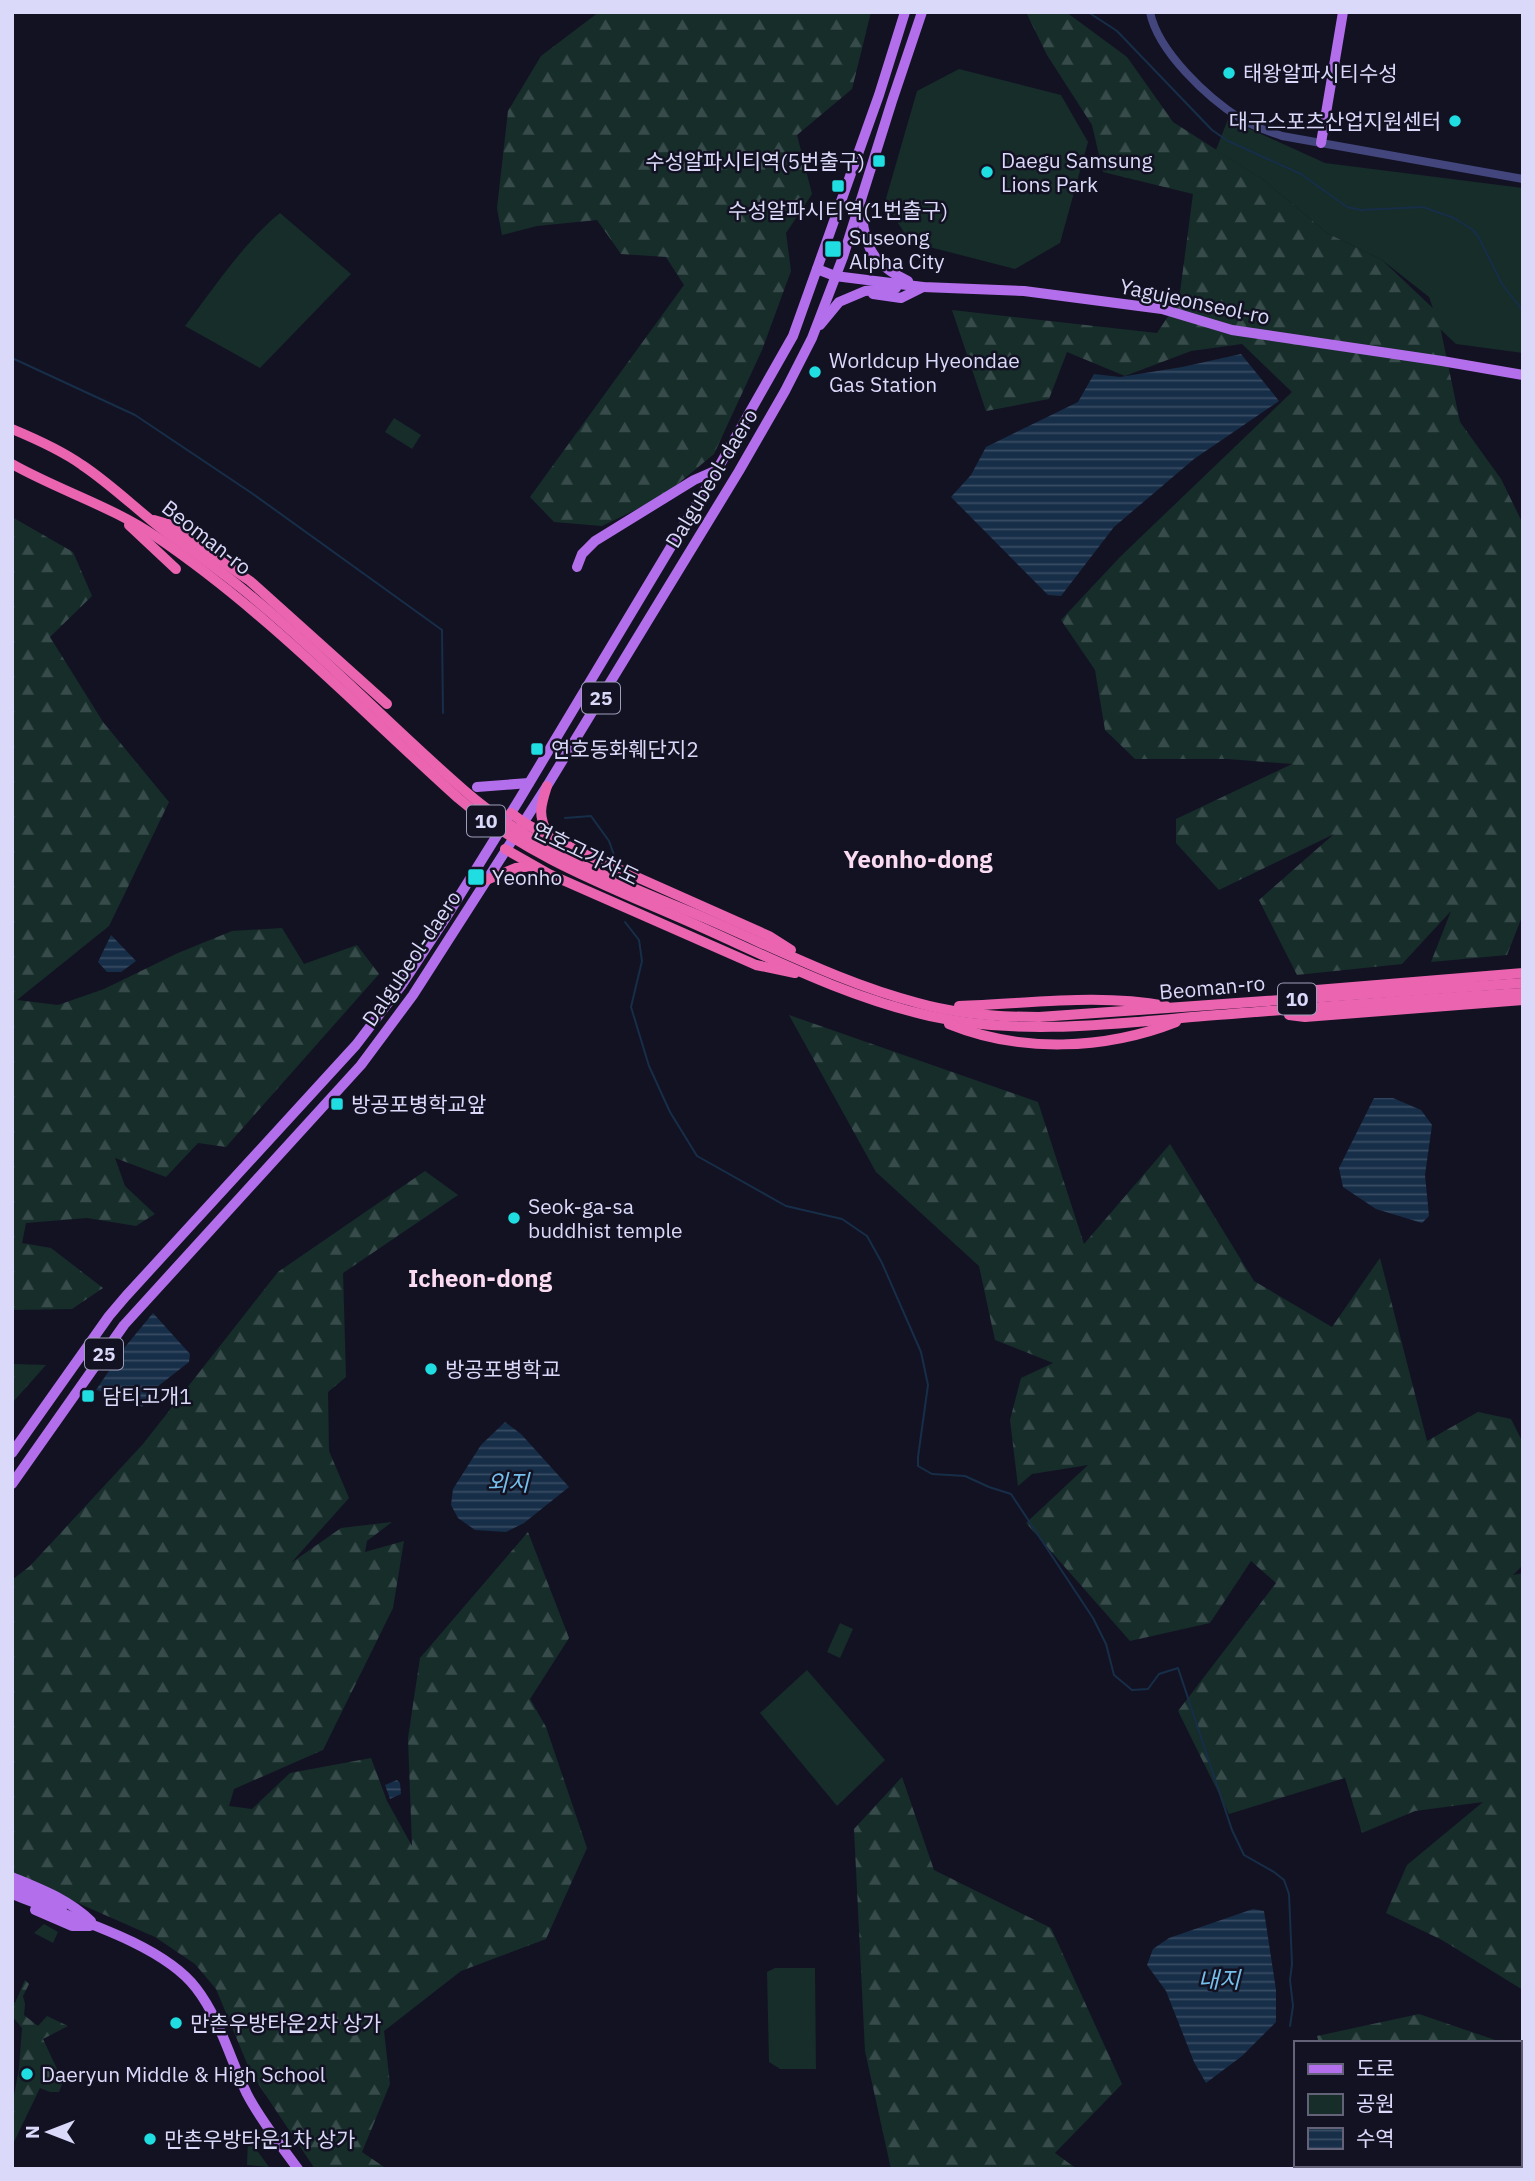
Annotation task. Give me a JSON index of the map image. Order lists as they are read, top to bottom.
{
  "streets": {
    "highway": ["Beoman-ro", "10", "연호고가차도"],
    "main road": ["Yagujeonseol-ro", "Dalgubeol-daero", "25"]
  },
  "crossings": [
    ["Yagujeonseol-ro", "Dalgubeol-daero"],
    ["Beoman-ro", "10"],
    ["Beoman-ro", "연호고가차도"],
    ["10", "연호고가차도"]
  ],
  "districts": ["Yeonho-dong", "Icheon-dong"],
  "water": ["외지", "내지"],
  "places": {
    "other": [
      "태왕알파시티수성",
      "대구스포츠산업지원센터",
      "Daegu Samsung Lions Park",
      "Worldcup Hyeondae Gas Station",
      "Seok-ga-sa buddhist temple",
      "방공포병학교",
      "만촌우방타운2차 상가",
      "Daeryun Middle & High School",
      "만촌우방타운1차 상가"
    ],
    "transit": [
      "수성알파시티역(5번출구)",
      "수성알파시티역(1번출구)",
      "Suseong Alpha City",
      "연호동화훼단지2",
      "Yeonho",
      "방공포병학교앞",
      "담티고개1"
    ]
  },
  "legend": ["도로", "공원", "수역"],
  "north": "left"
}
